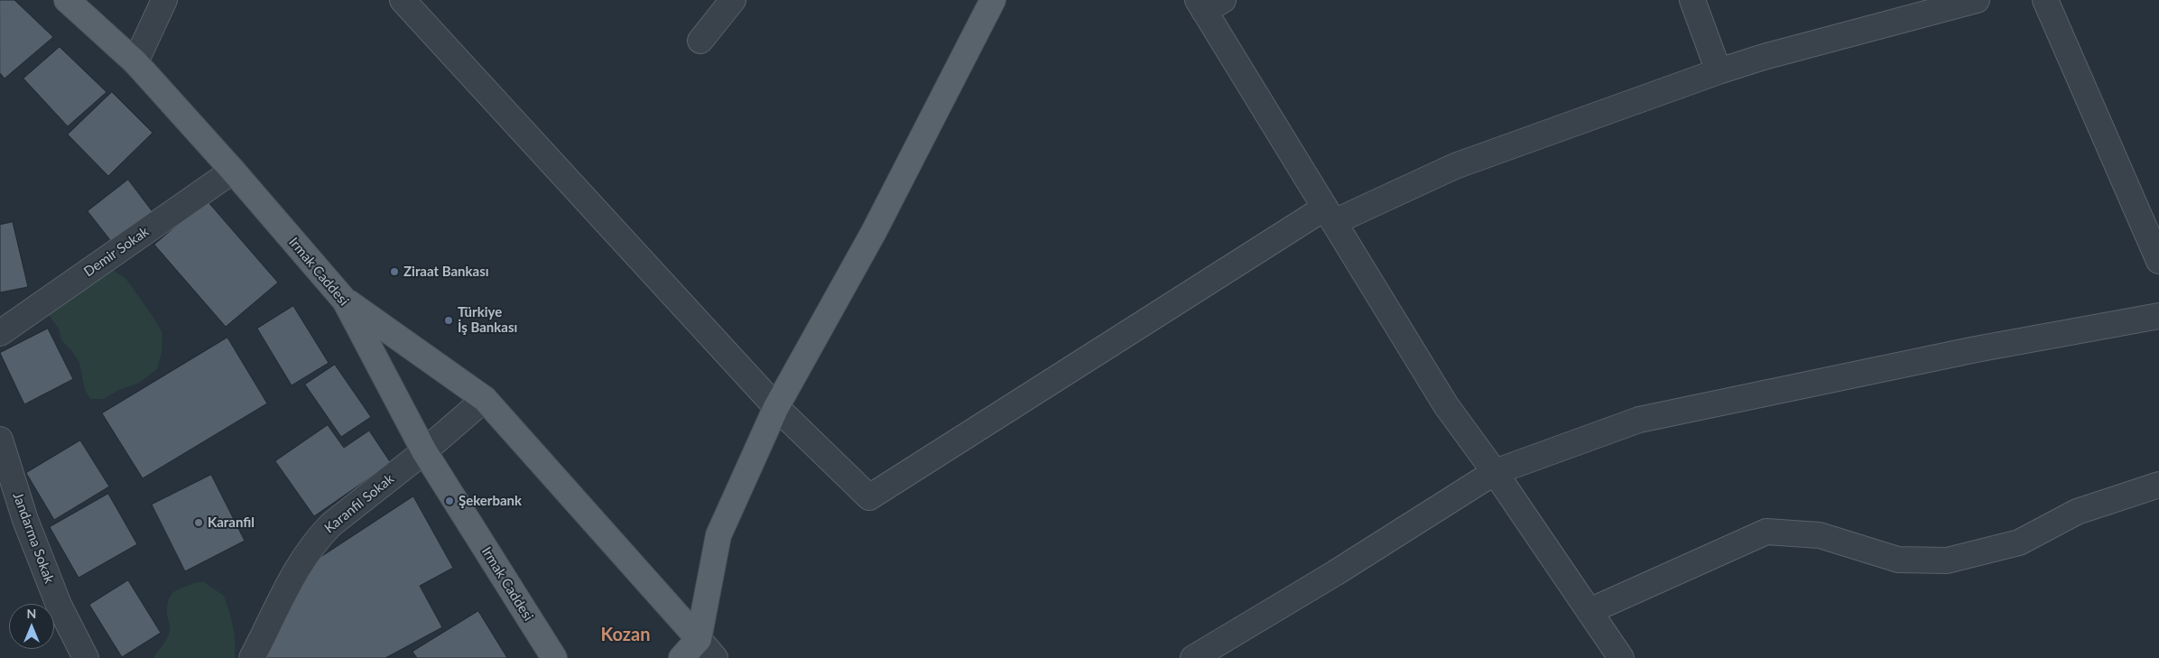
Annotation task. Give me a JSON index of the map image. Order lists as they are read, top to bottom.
{
  "streets": {
    "main road": ["Irmak Caddesi"],
    "street": ["Demir Sokak", "Karanfil Sokak", "Jandarma Sokak"]
  },
  "crossings": [
    ["Demir Sokak", "Irmak Caddesi"],
    ["Irmak Caddesi", "Karanfil Sokak"]
  ],
  "districts": ["Kozan"],
  "places": [
    "Ziraat Bankası",
    "Türkiye İş Bankası",
    "Şekerbank",
    "Karanfil"
  ],
  "north": "top"
}
